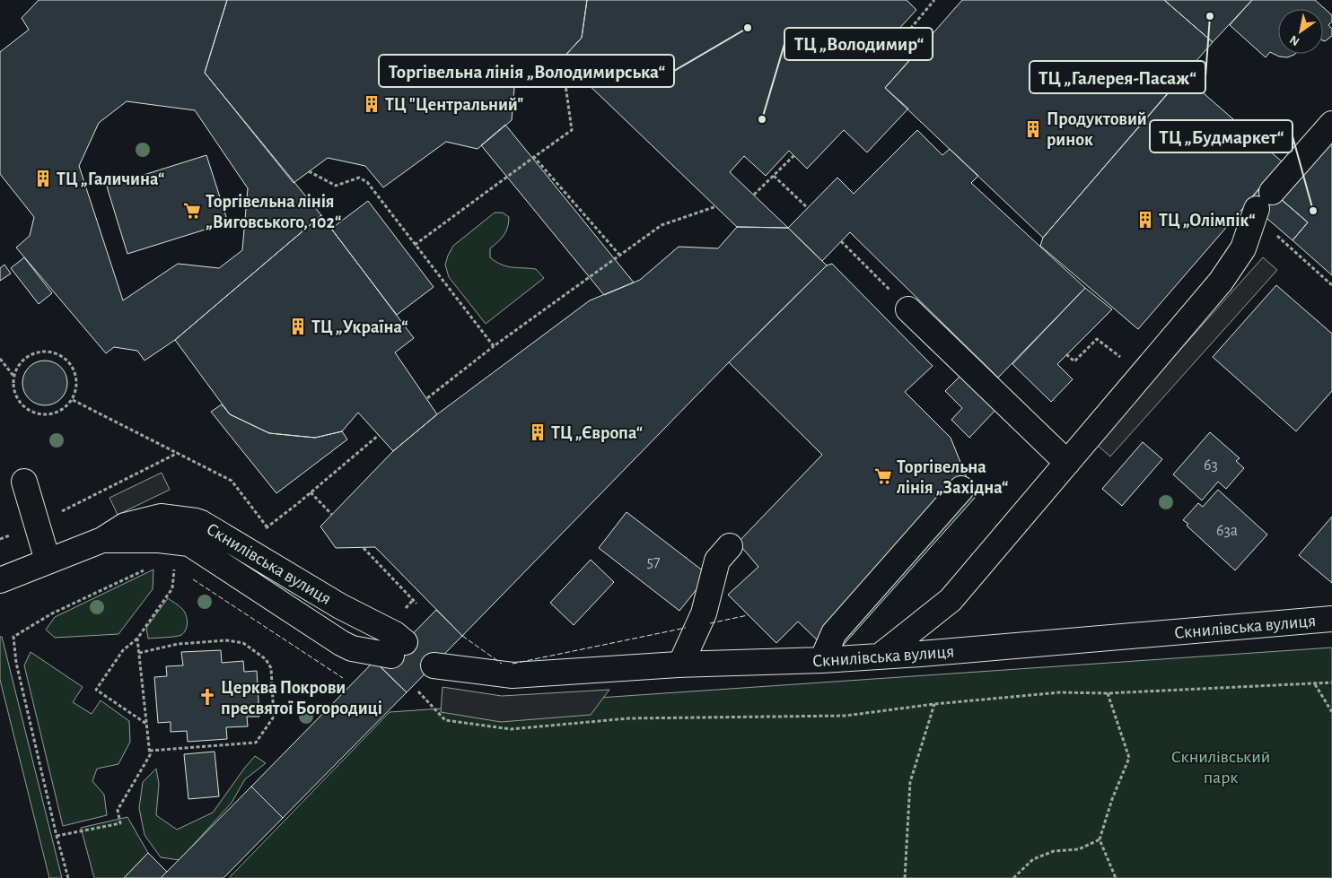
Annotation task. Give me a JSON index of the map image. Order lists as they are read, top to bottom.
{
  "streets": {
    "street": ["Скнилівська вулиця"]
  },
  "parks": ["Скнилівський парк"],
  "places": {
    "other": [
      "ТЦ „Галерея-Пасаж“",
      "Торгівельна лінія „Володимирська“",
      "ТЦ „Володимир“",
      "ТЦ „Будмаркет“"
    ],
    "building": [
      "ТЦ \"Центральний\"",
      "Продуктовий ринок",
      "ТЦ „Галичина“",
      "ТЦ „Олімпік“",
      "ТЦ „Україна“",
      "ТЦ „Європа“"
    ],
    "supermarket": ["Торгівельна лінія „Виговського, 102“", "Торгівельна лінія „Західна“"],
    "church": ["Церква Покрови пресвятої Богородиці"]
  },
  "house_numbers": ["63", "63а", "57"],
  "north": "bottom left"
}
